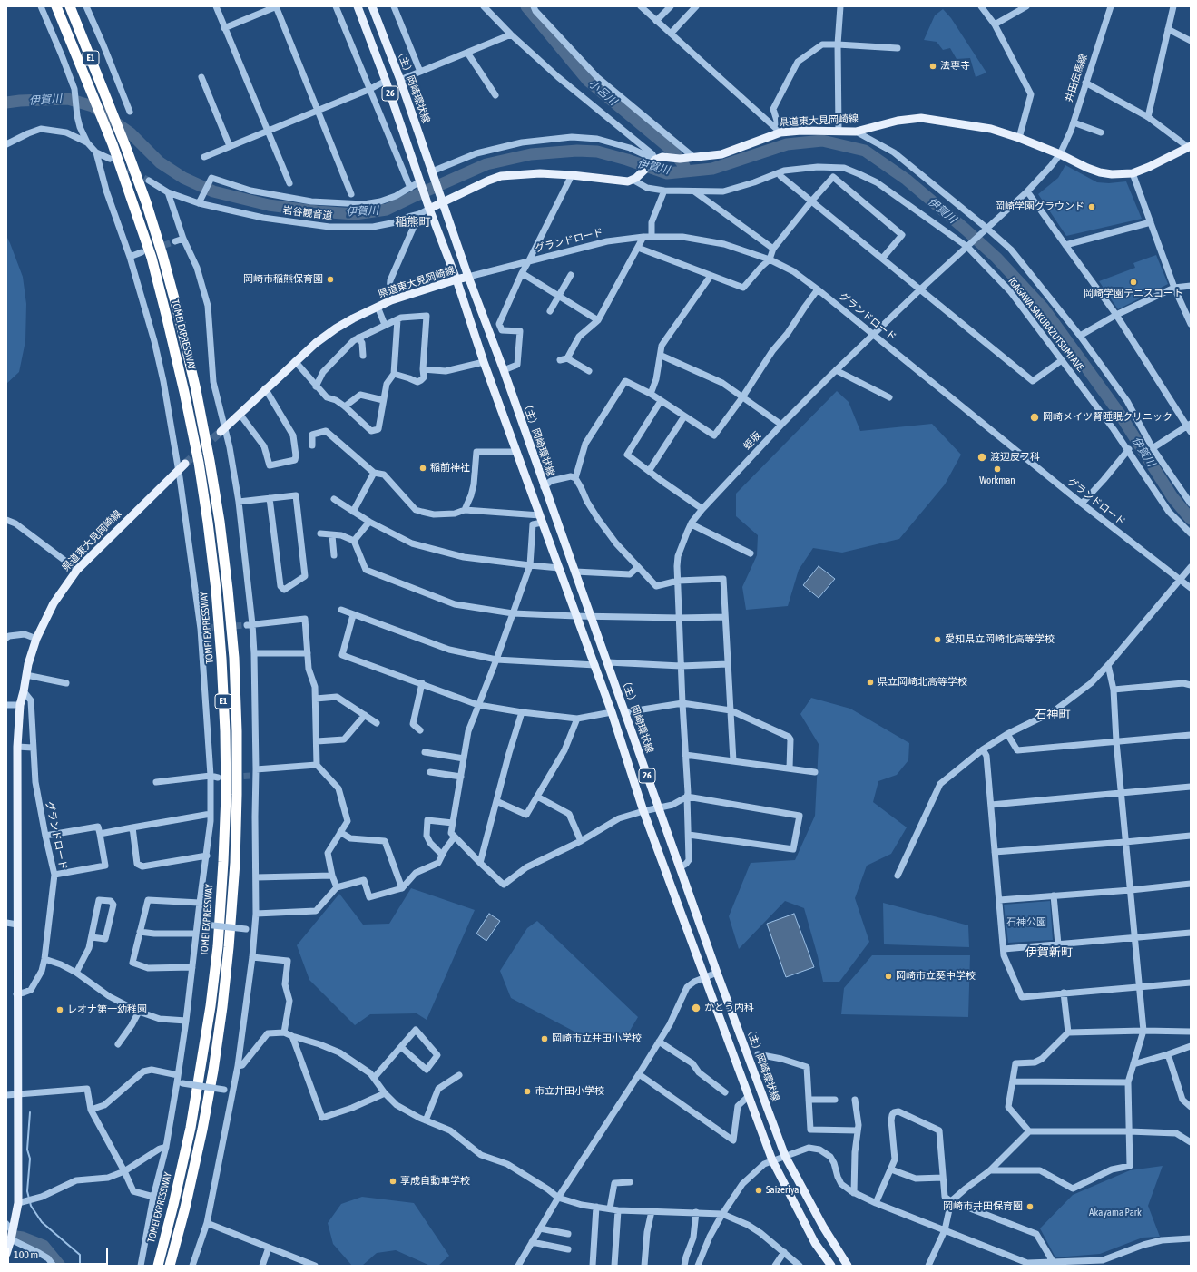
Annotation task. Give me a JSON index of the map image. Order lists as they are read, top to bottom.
{
  "streets": {
    "highway": ["E1", "TOMEI EXPRESSWAY"],
    "main road": ["（主）岡崎環状線", "26", "県道東大見岡崎線"],
    "street": [
      "井田伝馬線",
      "岩谷観音道",
      "グランドロード",
      "IGAGAWA SAKURAZUTSUMI AVE.",
      "蛭坂"
    ]
  },
  "crossings": [
    ["井田伝馬線", "県道東大見岡崎線"],
    ["井田伝馬線", "IGAGAWA SAKURAZUTSUMI AVE."],
    ["井田伝馬線", "蛭坂"],
    ["（主）岡崎環状線", "26"],
    ["（主）岡崎環状線", "県道東大見岡崎線"],
    ["（主）岡崎環状線", "グランドロード"],
    ["（主）岡崎環状線", "蛭坂"],
    ["26", "県道東大見岡崎線"],
    ["26", "岩谷観音道"],
    ["県道東大見岡崎線", "グランドロード"],
    ["県道東大見岡崎線", "IGAGAWA SAKURAZUTSUMI AVE."],
    ["グランドロード", "蛭坂"],
    ["IGAGAWA SAKURAZUTSUMI AVE.", "蛭坂"]
  ],
  "districts": ["稲熊町", "石神町", "伊賀新町"],
  "water": ["小呂川", "伊賀川"],
  "parks": ["石神公園", "Akayama Park"],
  "places": [
    "法専寺",
    "岡崎学園グラウンド",
    "岡崎市稲熊保育園",
    "岡崎学園テニスコート",
    "岡崎メイツ腎睡眠クリニック",
    "渡辺皮フ科",
    "稲前神社",
    "Workman",
    "愛知県立岡崎北高等学校",
    "県立岡崎北高等学校",
    "岡崎市立葵中学校",
    "かとう内科",
    "レオナ第一幼稚園",
    "岡崎市立井田小学校",
    "市立井田小学校",
    "享成自動車学校",
    "Saizeriya",
    "岡崎市井田保育園"
  ],
  "scale_bar": "100 m"
}
